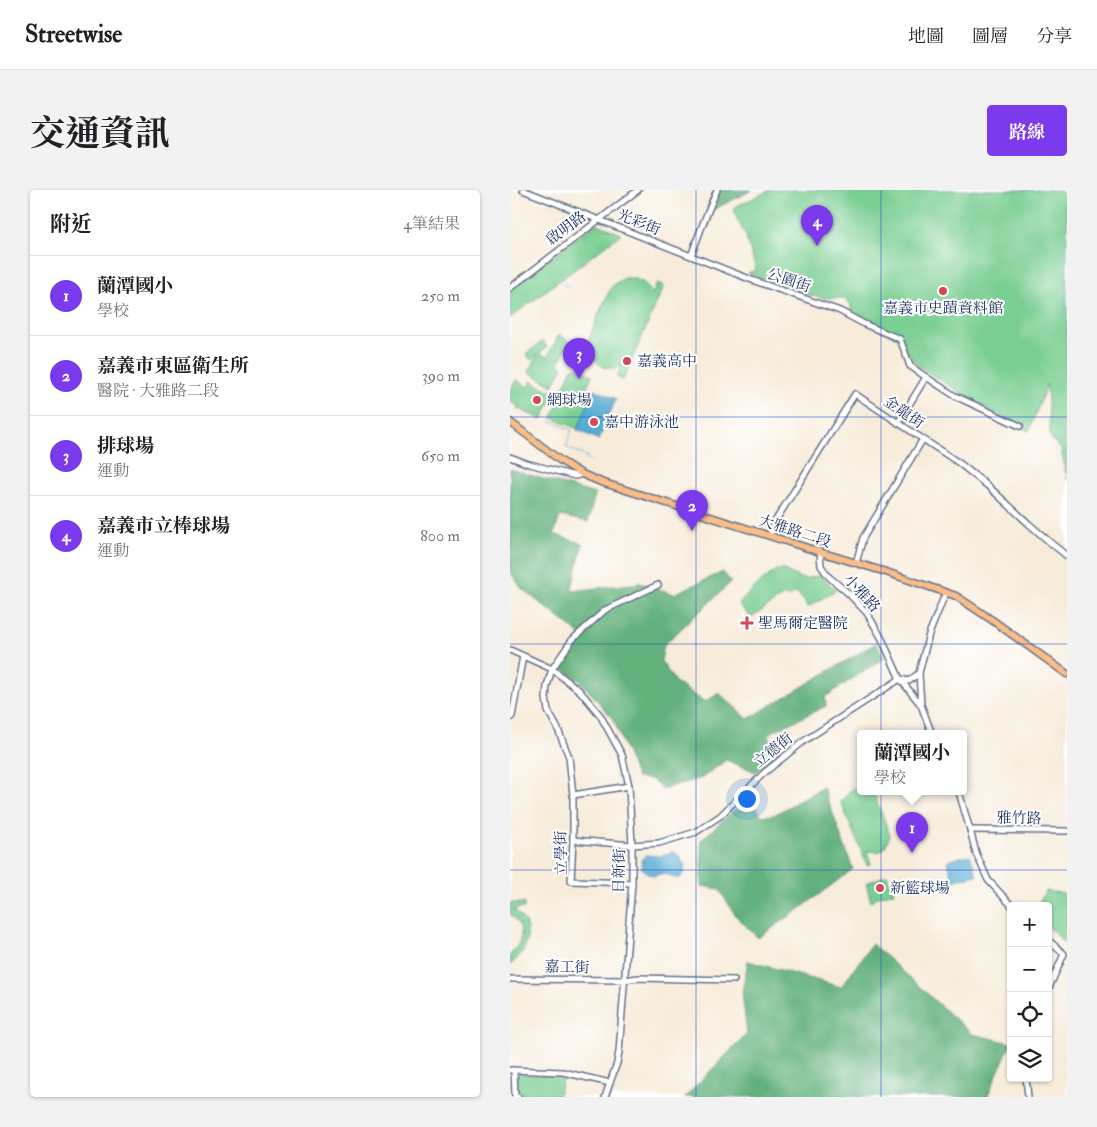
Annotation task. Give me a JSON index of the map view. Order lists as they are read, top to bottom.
{
  "streets": {
    "main road": ["大雅路二段"],
    "street": [
      "光彩街",
      "啟明路",
      "公園街",
      "金龍街",
      "小雅路",
      "立德街",
      "雅竹路",
      "立學街",
      "日新街",
      "嘉工街"
    ]
  },
  "crossings": [
    ["光彩街", "啟明路"],
    ["光彩街", "公園街"],
    ["金龍街", "大雅路二段"],
    ["大雅路二段", "小雅路"],
    ["小雅路", "立德街"],
    ["立德街", "立學街"],
    ["立德街", "日新街"],
    ["立學街", "日新街"],
    ["日新街", "嘉工街"]
  ],
  "places": {
    "other": [
      "嘉義市史蹟資料館",
      "嘉義高中",
      "網球場",
      "嘉中游泳池",
      "新籃球場"
    ],
    "health": ["聖馬爾定醫院"]
  },
  "page": {
    "header": "Streetwise",
    "nav": ["地圖", "圖層", "分享"],
    "title": "交通資訊",
    "buttons": "路線",
    "heading": ["附近", "4筆結果"],
    "pins": [
      "4",
      "3",
      "2",
      "1"
    ],
    "list": [
      {
        "mark": "1",
        "name": "蘭潭國小",
        "note": "學校",
        "value": "250 m"
      },
      {
        "mark": "2",
        "name": "嘉義市東區衛生所",
        "note": "醫院 · 大雅路二段",
        "value": "390 m"
      },
      {
        "mark": "3",
        "name": "排球場",
        "note": "運動",
        "value": "650 m"
      },
      {
        "mark": "4",
        "name": "嘉義市立棒球場",
        "note": "運動",
        "value": "800 m"
      }
    ],
    "popup": ["蘭潭國小", "學校"],
    "map_buttons": ["+", "−"]
  }
}
